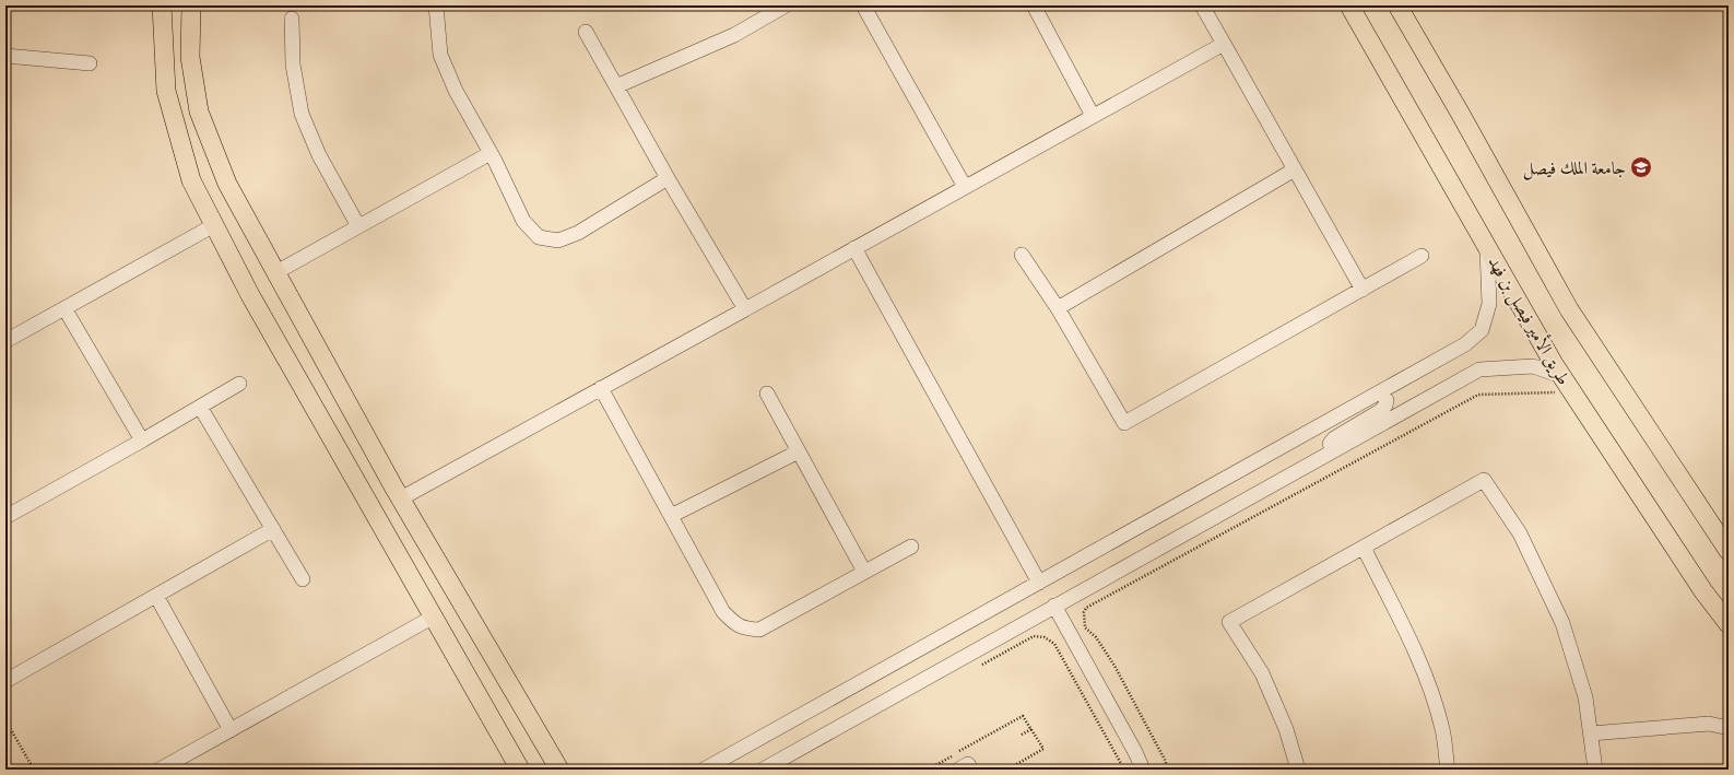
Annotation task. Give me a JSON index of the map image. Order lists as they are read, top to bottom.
{
  "streets": {
    "main road": ["طريق الأمير فيصل بن فهد"]
  },
  "places": {
    "school or university": ["جامعة الملك فيصل"]
  }
}
